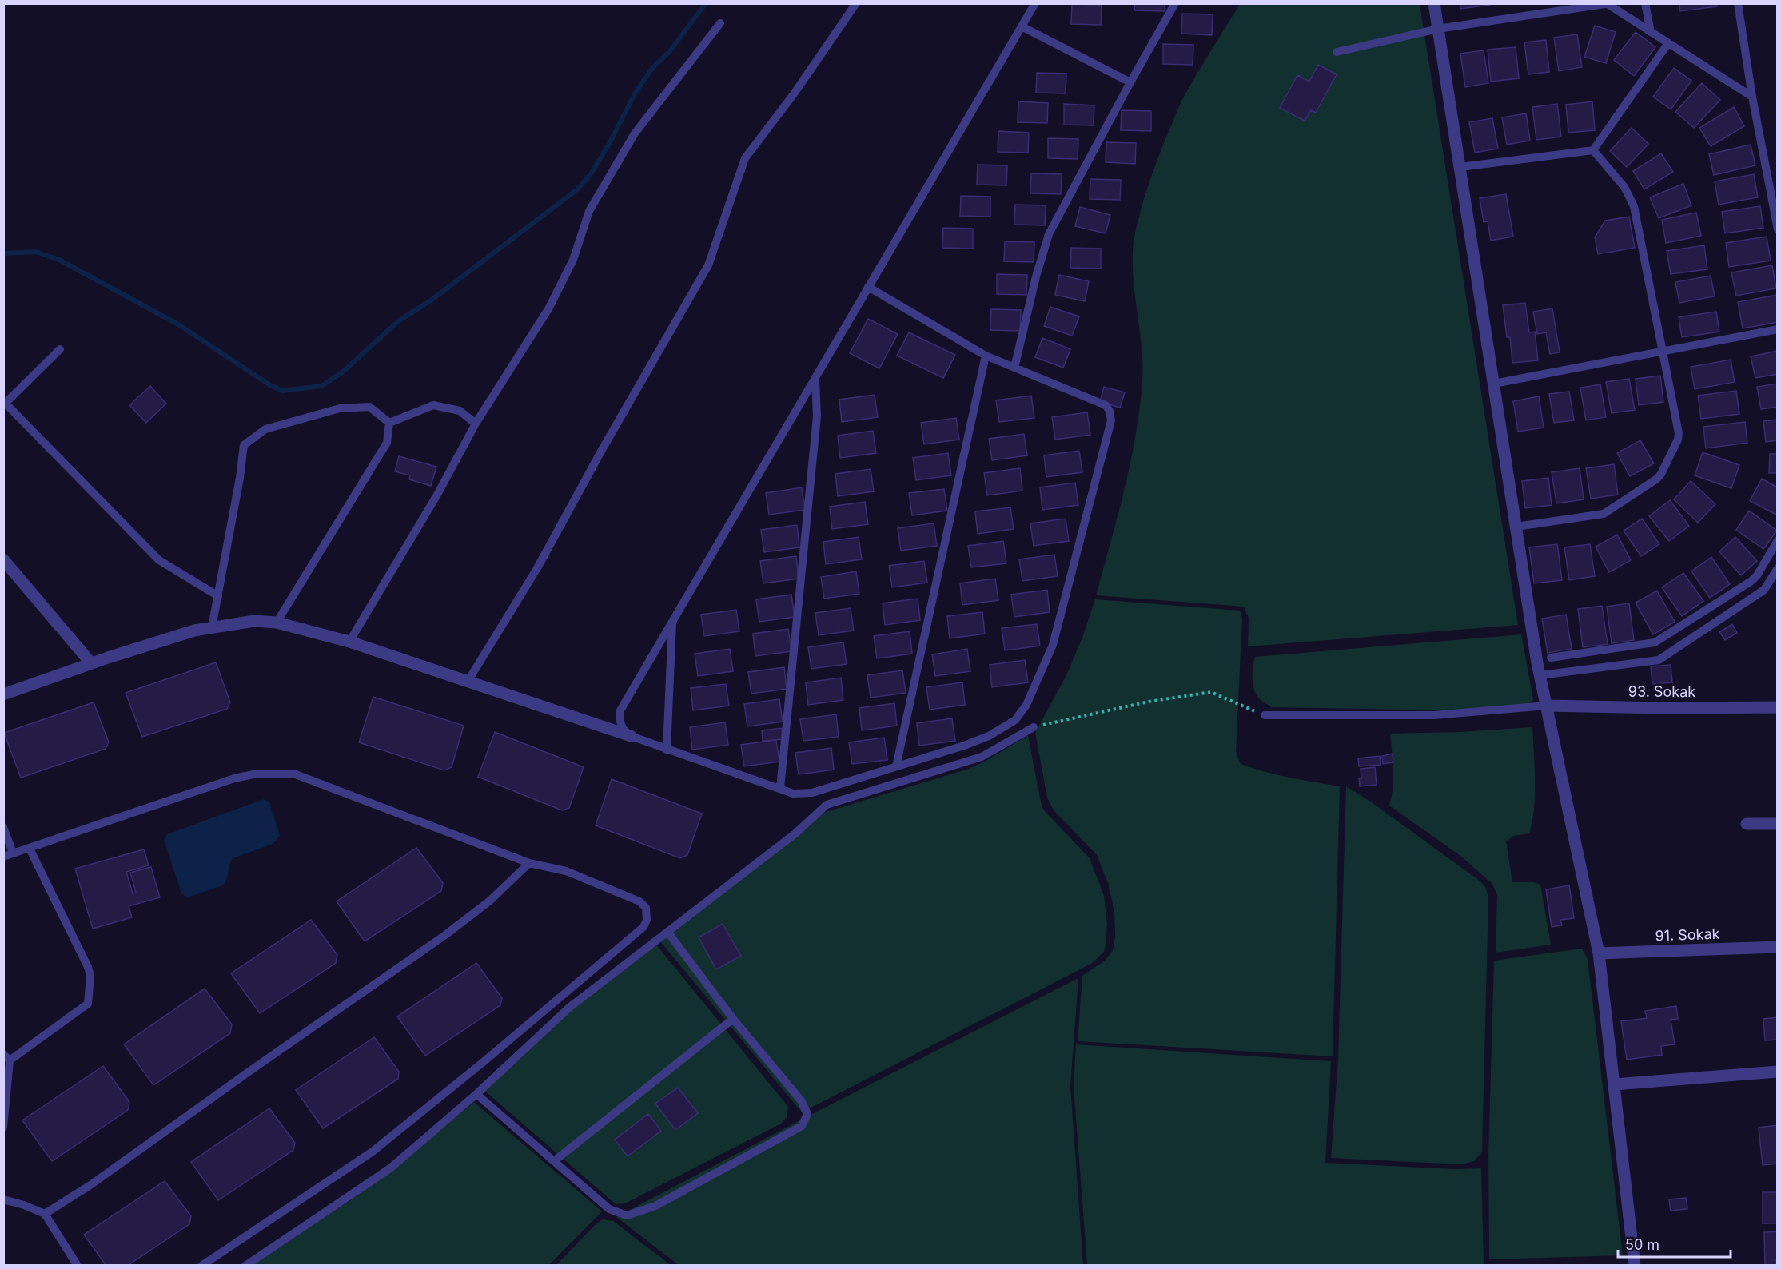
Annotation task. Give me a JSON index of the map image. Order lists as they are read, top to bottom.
{
  "streets": {
    "street": ["93. Sokak", "91. Sokak"]
  },
  "scale_bar": "50 m"
}
